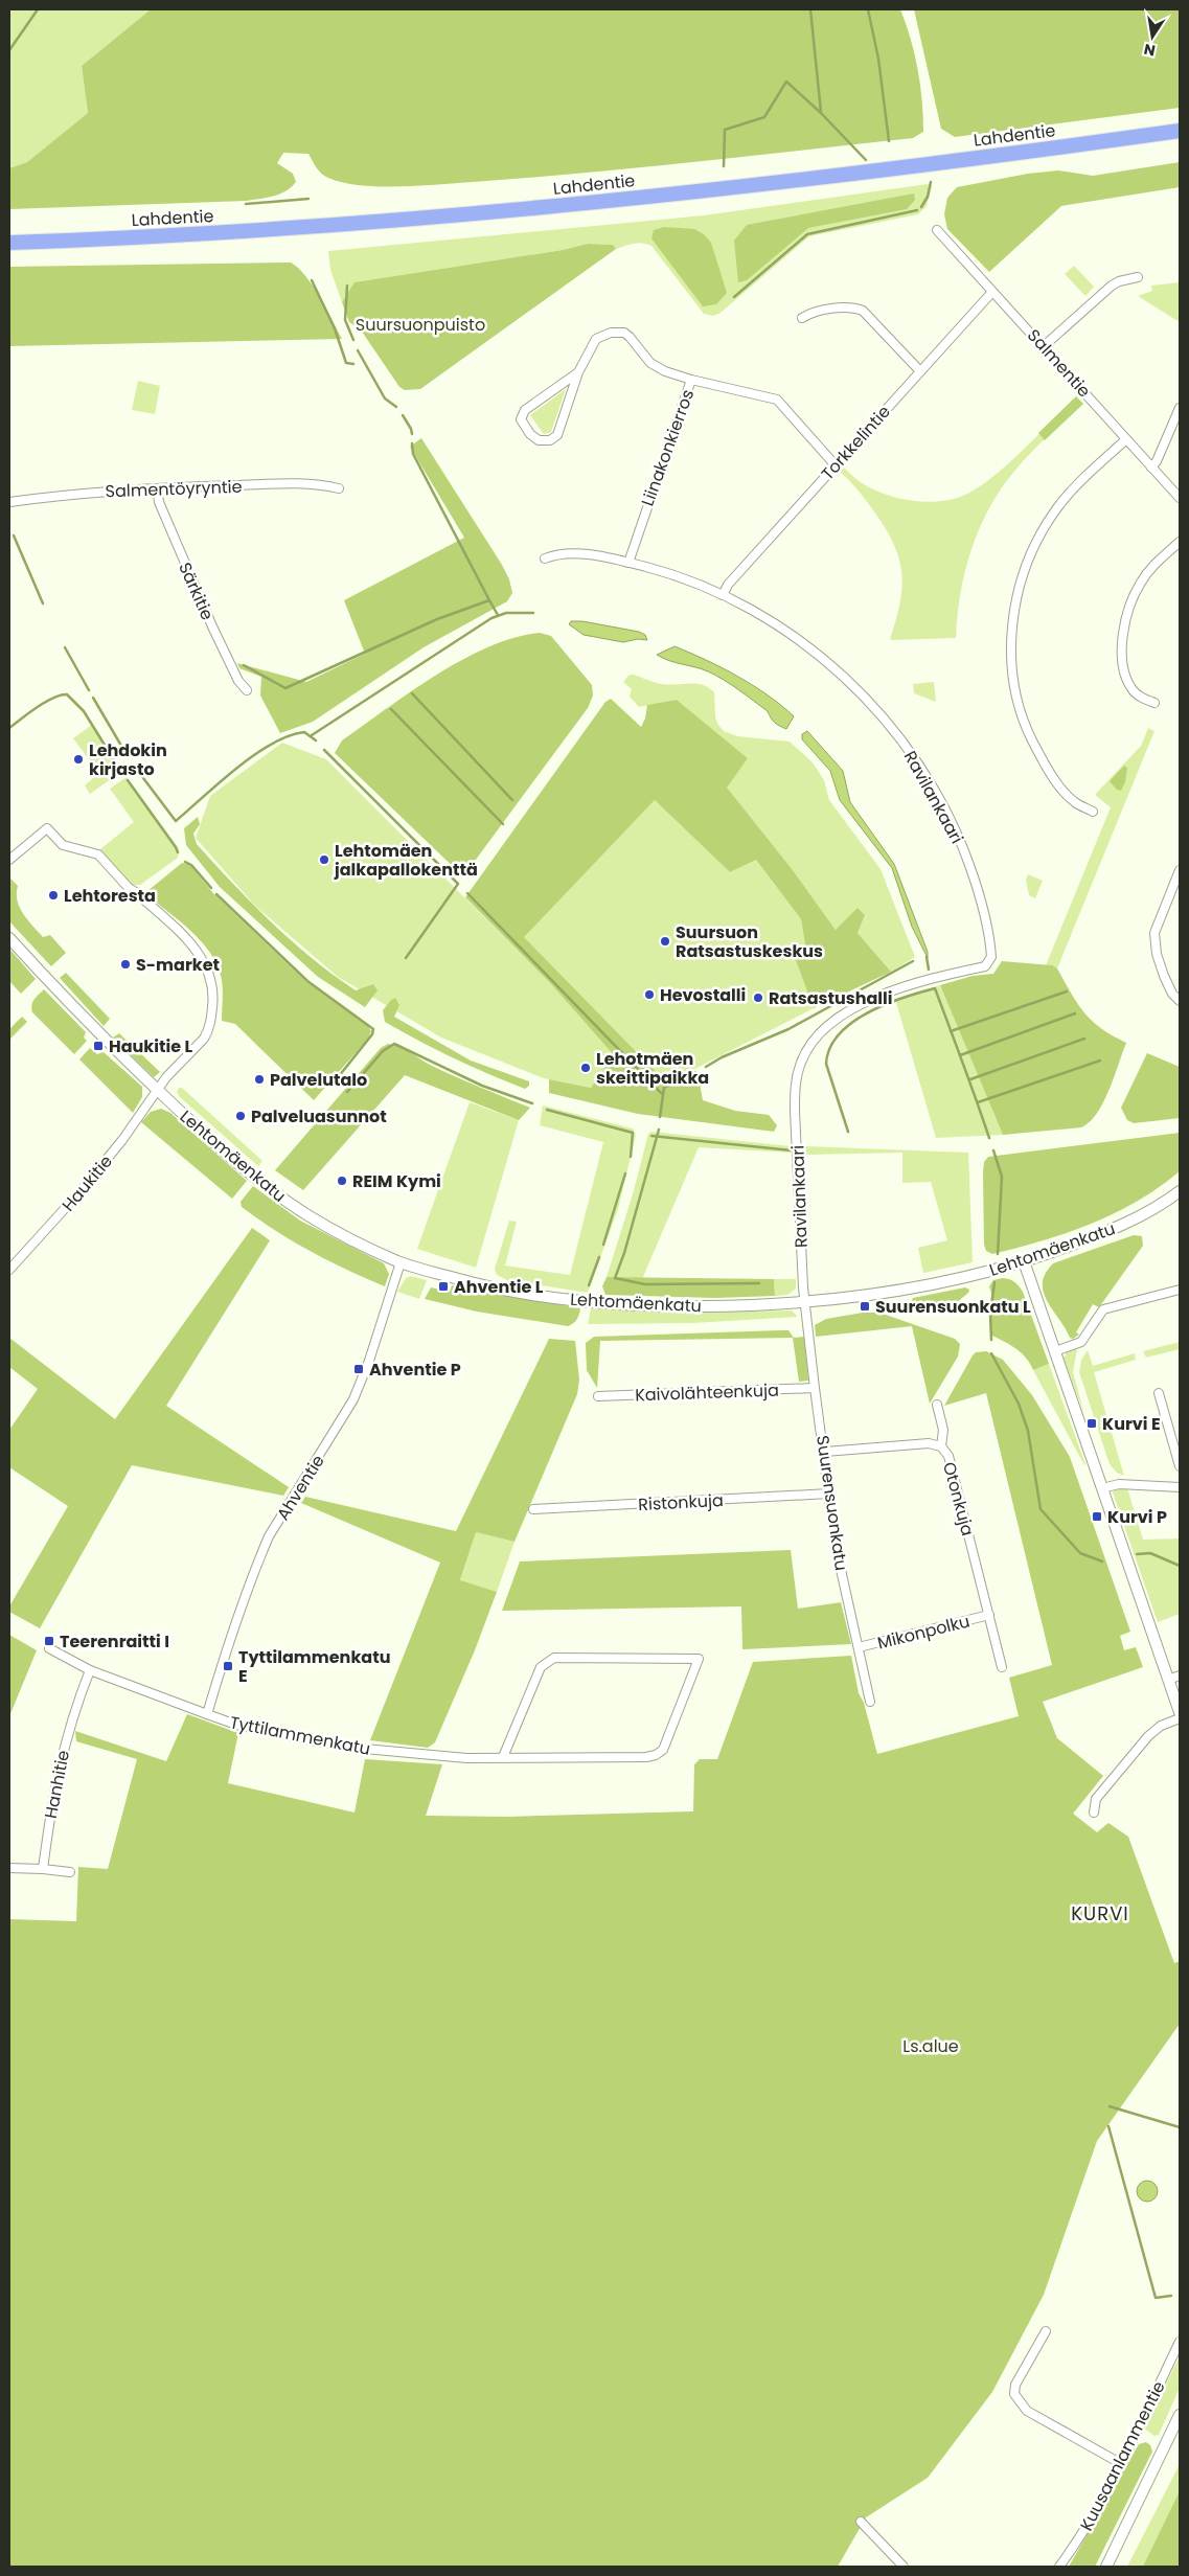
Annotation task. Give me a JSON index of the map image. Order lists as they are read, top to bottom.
{
  "streets": {
    "highway": ["Lahdentie"],
    "street": [
      "Salmentie",
      "Torkkelintie",
      "Liinakonkierros",
      "Salmentöyryntie",
      "Särkitie",
      "Ravilankaari",
      "Lehtomäenkatu",
      "Haukitie",
      "Kaivolähteenkuja",
      "Ahventie",
      "Otonkuja",
      "Ristonkuja",
      "Suurensuonkatu",
      "Mikonpolku",
      "Tyttilammenkatu",
      "Hanhitie",
      "Kuusaanlammentie"
    ]
  },
  "crossings": [
    ["Salmentie", "Torkkelintie"],
    ["Torkkelintie", "Liinakonkierros"],
    ["Torkkelintie", "Ravilankaari"],
    ["Liinakonkierros", "Ravilankaari"],
    ["Salmentöyryntie", "Särkitie"],
    ["Ravilankaari", "Lehtomäenkatu"],
    ["Ravilankaari", "Suurensuonkatu"],
    ["Lehtomäenkatu", "Haukitie"],
    ["Lehtomäenkatu", "Ahventie"],
    ["Lehtomäenkatu", "Suurensuonkatu"],
    ["Kaivolähteenkuja", "Suurensuonkatu"],
    ["Ahventie", "Tyttilammenkatu"],
    ["Otonkuja", "Suurensuonkatu"],
    ["Otonkuja", "Mikonpolku"],
    ["Ristonkuja", "Suurensuonkatu"],
    ["Suurensuonkatu", "Mikonpolku"],
    ["Tyttilammenkatu", "Hanhitie"]
  ],
  "districts": ["KURVI"],
  "parks": ["Suursuonpuisto", "Ls.alue"],
  "places": {
    "other": [
      "Lehdokin kirjasto",
      "Lehtomäen jalkapallokenttä",
      "Lehtoresta",
      "Suursuon Ratsastuskeskus",
      "S-market",
      "Hevostalli",
      "Ratsastushalli",
      "Lehotmäen skeittipaikka",
      "Palvelutalo",
      "Palveluasunnot",
      "REIM Kymi"
    ],
    "transit": [
      "Haukitie L",
      "Ahventie L",
      "Suurensuonkatu L",
      "Ahventie P",
      "Kurvi E",
      "Kurvi P",
      "Teerenraitti I",
      "Tyttilammenkatu E"
    ]
  },
  "north": "bottom"
}
